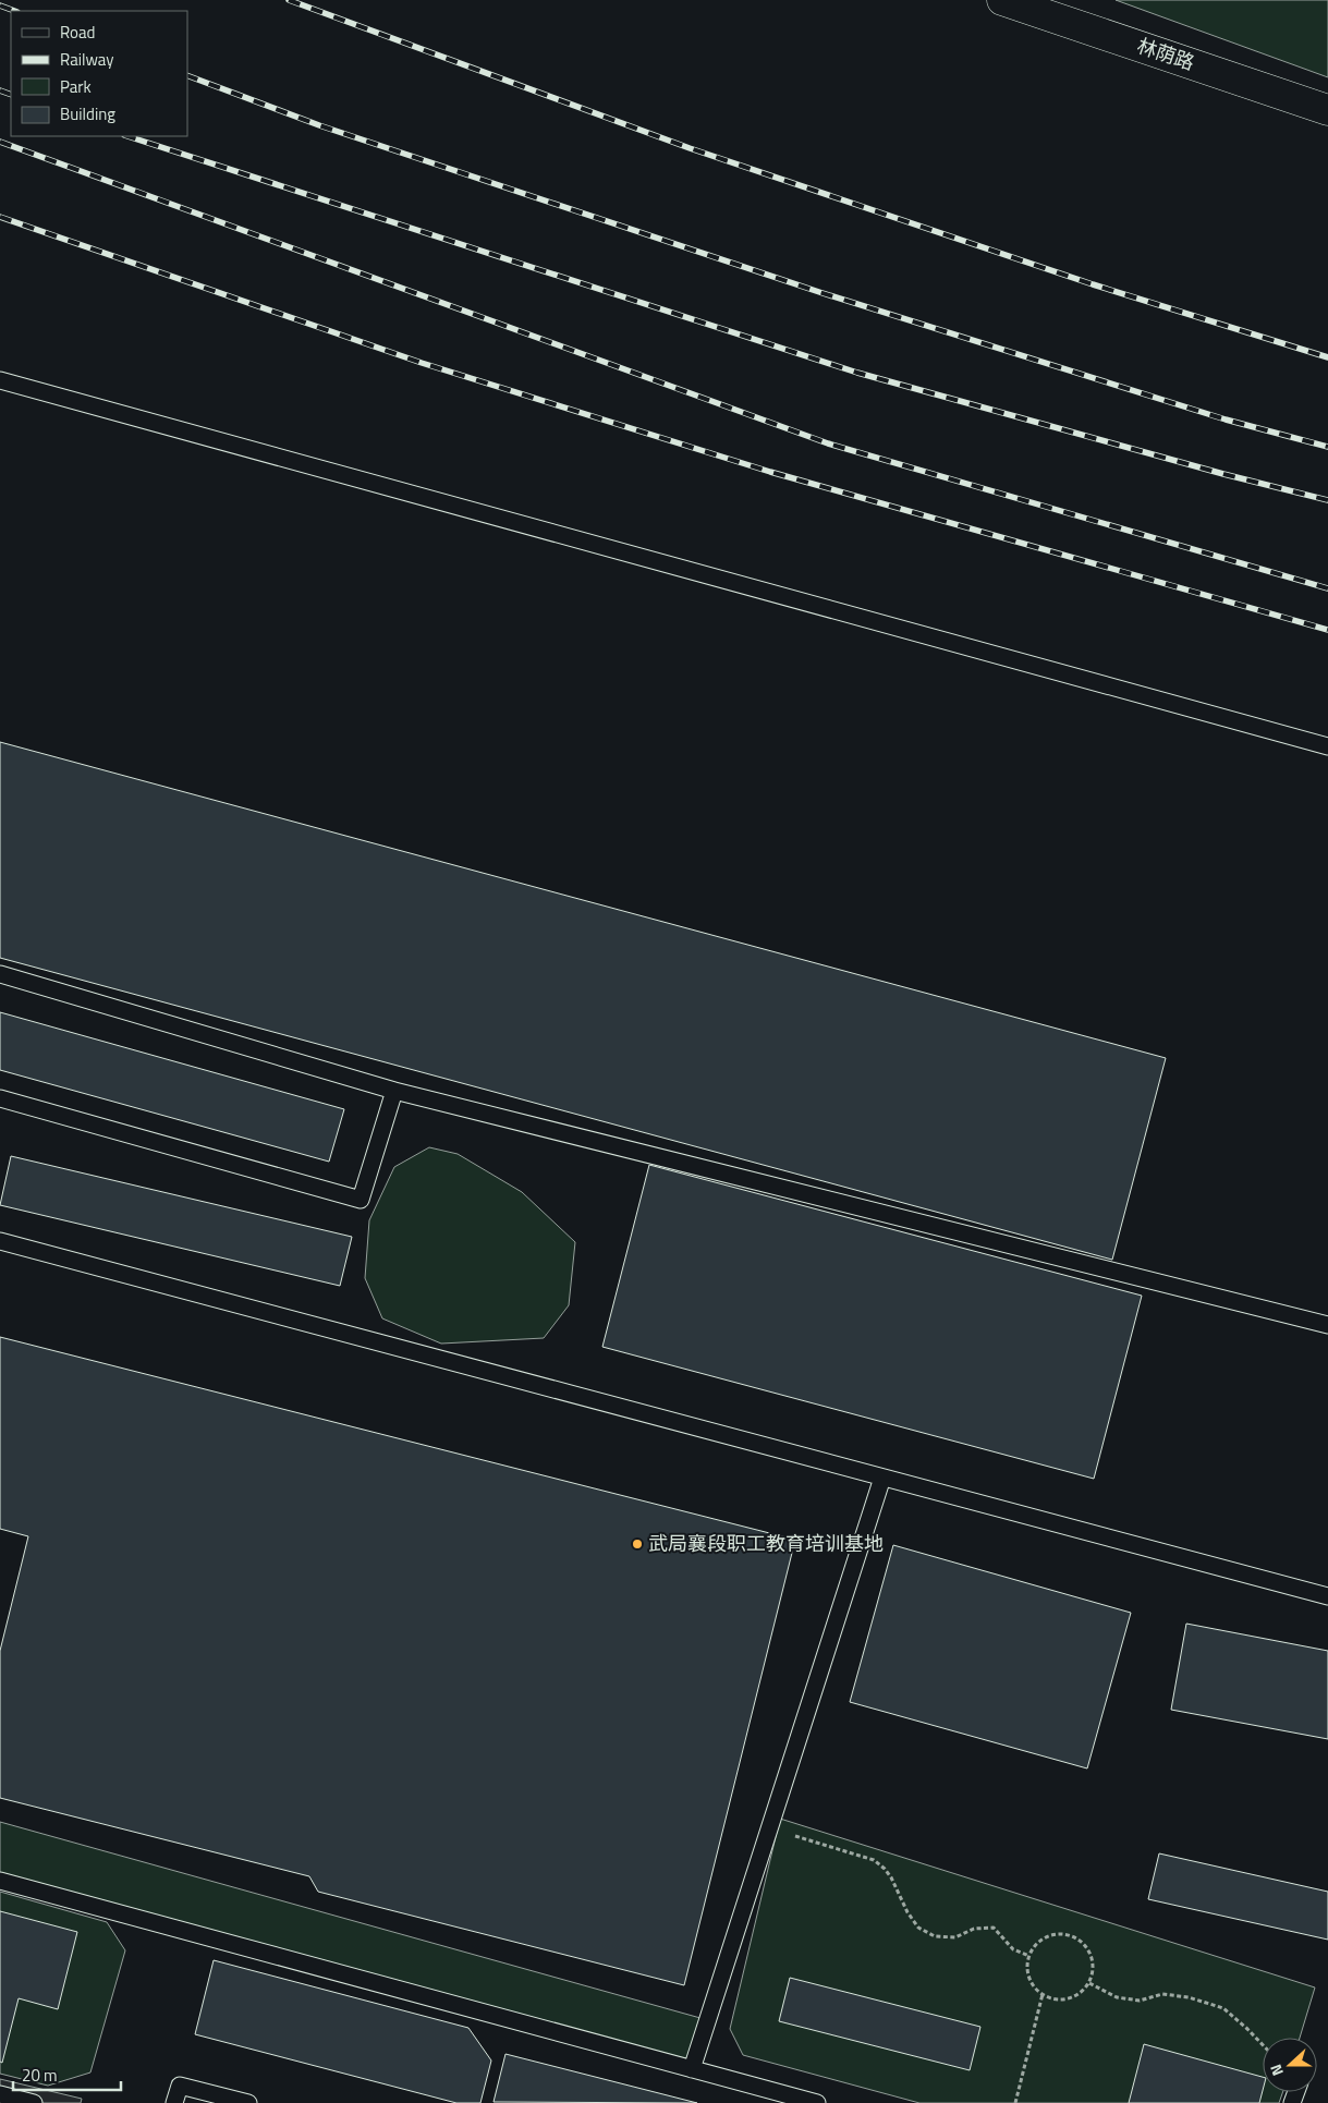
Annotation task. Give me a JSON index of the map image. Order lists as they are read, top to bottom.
{
  "streets": {
    "street": ["林荫路"]
  },
  "places": ["武局襄段职工教育培训基地"],
  "legend": [
    "Road",
    "Railway",
    "Park",
    "Building"
  ],
  "scale_bar": "20 m",
  "north": "left"
}
